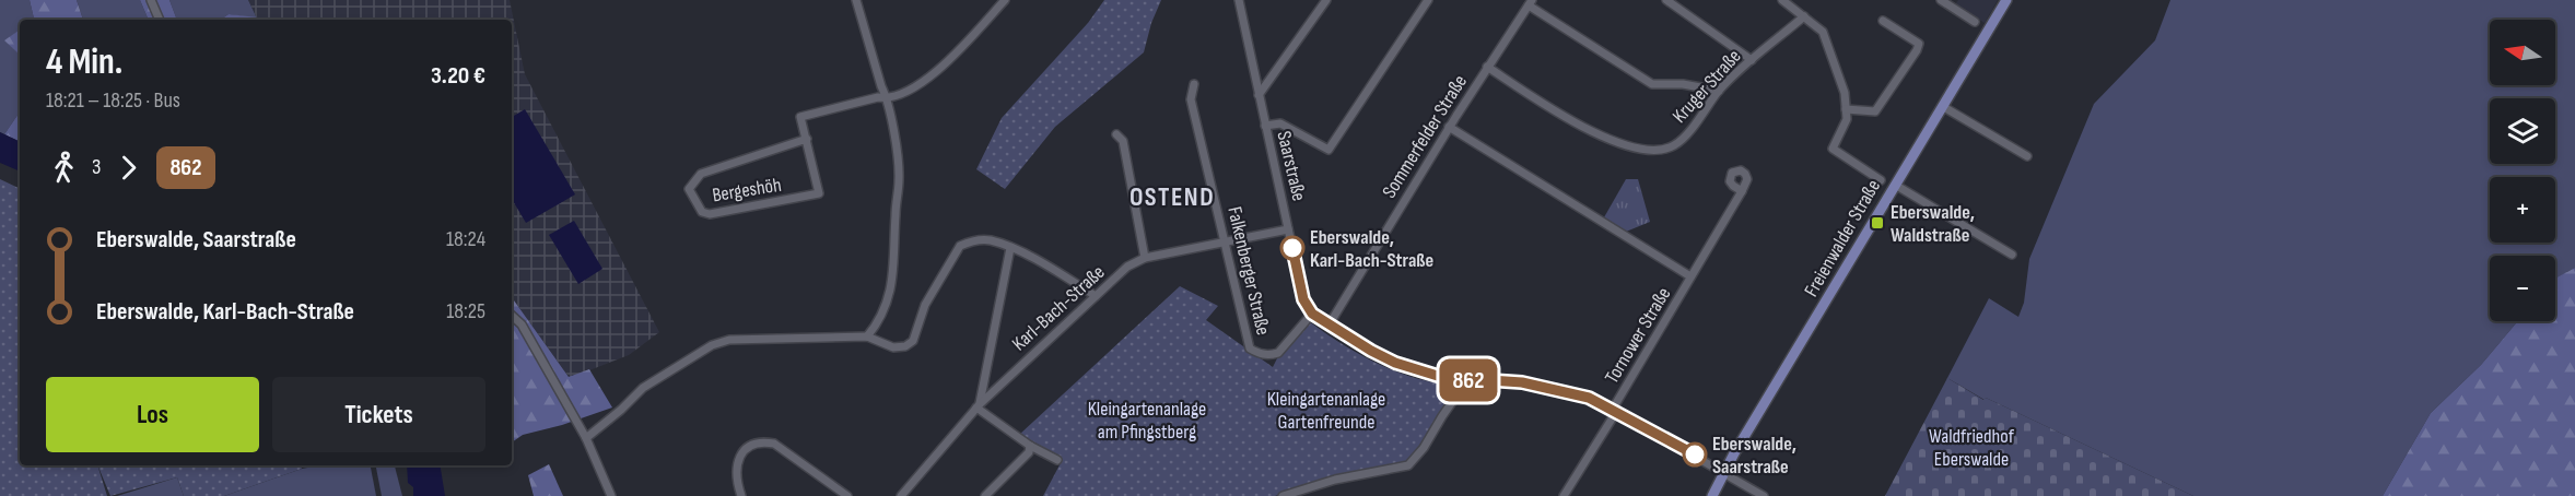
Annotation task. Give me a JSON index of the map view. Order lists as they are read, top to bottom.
{
  "streets": {
    "main road": ["Freienwalder Straße"],
    "street": [
      "Kruger Straße",
      "Sommerfelder Straße",
      "Saarstraße",
      "Bergeshöh",
      "Falkenberger Straße",
      "Karl-Bach-Straße",
      "Tornower Straße"
    ]
  },
  "crossings": [
    ["Kruger Straße", "Sommerfelder Straße"],
    ["Saarstraße", "Falkenberger Straße"],
    ["Saarstraße", "Karl-Bach-Straße"],
    ["Falkenberger Straße", "Karl-Bach-Straße"]
  ],
  "districts": ["OSTEND"],
  "parks": ["Kleingartenanlage Gartenfreunde", "Kleingartenanlage am Pfingstberg", "Waldfriedhof Eberswalde"],
  "places": {
    "transit": ["Eberswalde, Waldstraße"],
    "other": ["Eberswalde, Karl-Bach-Straße", "Eberswalde, Saarstraße"]
  },
  "lines": ["bus line 862"],
  "north": "left",
  "page": {
    "on_map": "862",
    "map_buttons": ["+", "−"],
    "heading": ["4 Min.", "18:21 – 18:25 · Bus", "3.20 €"],
    "legs": ["3", "862"],
    "list": [
      {
        "name": "Eberswalde, Saarstraße",
        "value": "18:24"
      },
      {
        "name": "Eberswalde, Karl-Bach-Straße",
        "value": "18:25"
      }
    ],
    "buttons": ["Los", "Tickets"]
  }
}
